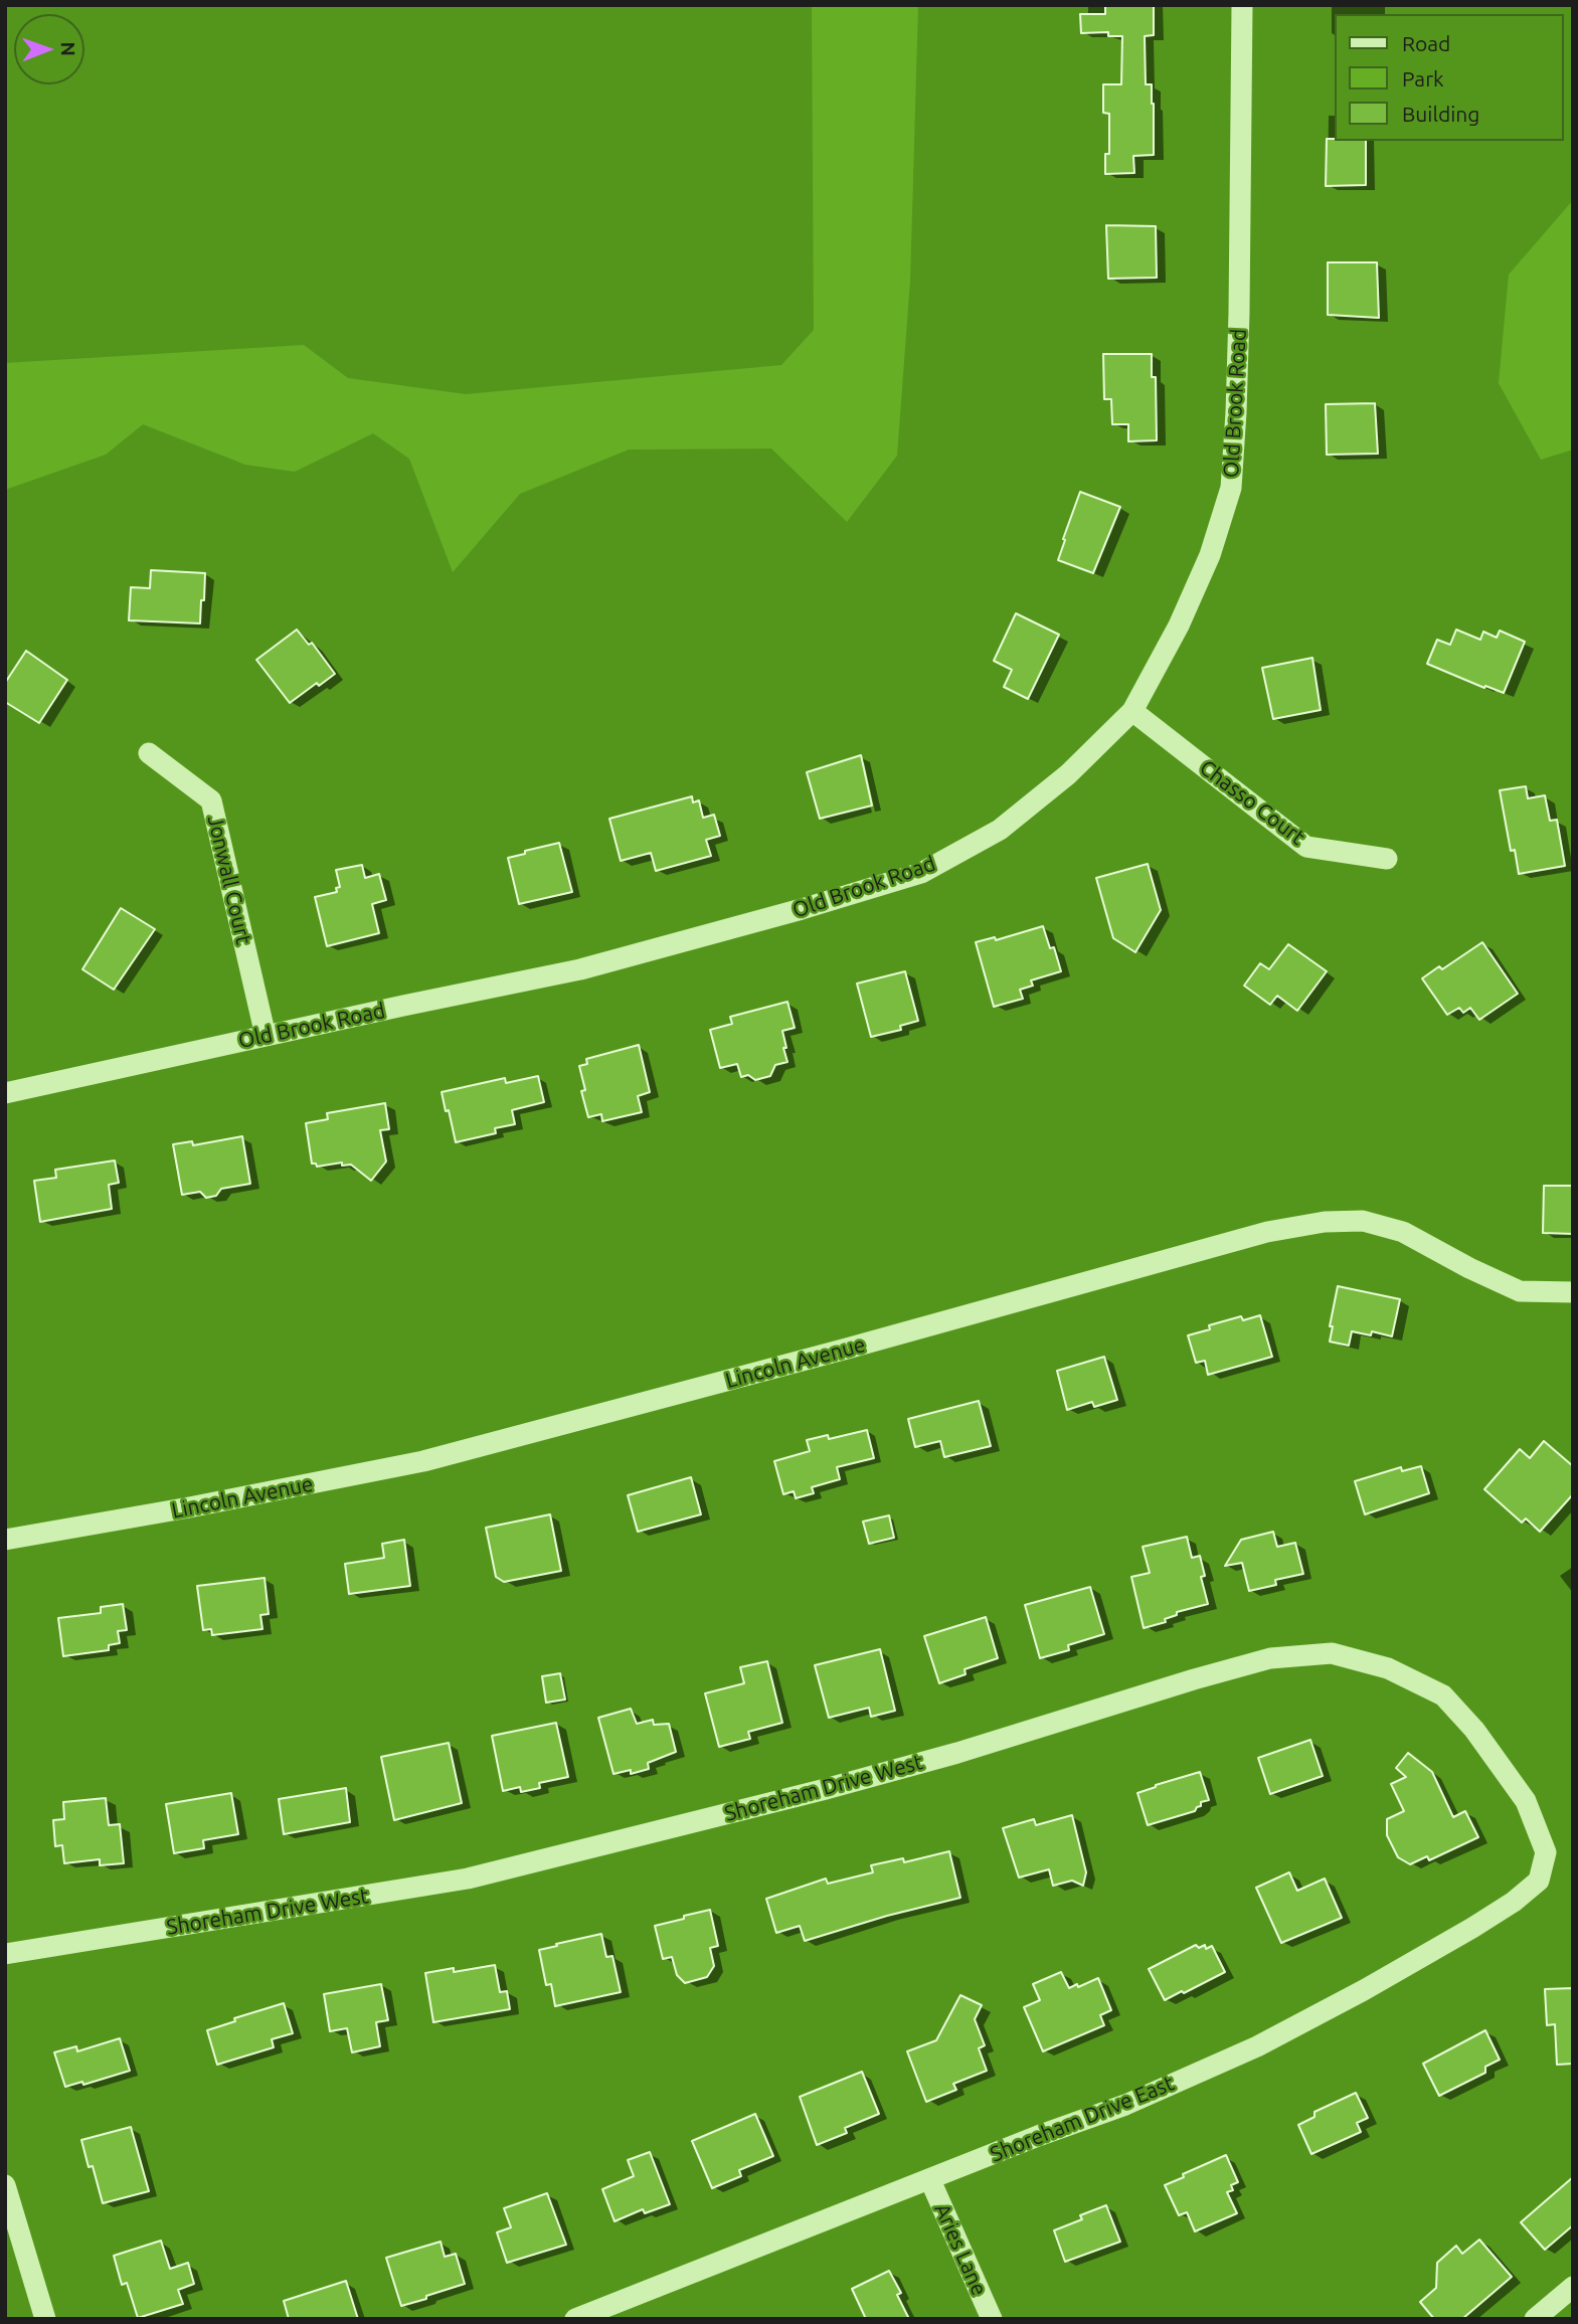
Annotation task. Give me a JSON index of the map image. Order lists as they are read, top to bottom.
{
  "streets": {
    "street": [
      "Old Brook Road",
      "Chasso Court",
      "Jonwall Court",
      "Lincoln Avenue",
      "Shoreham Drive West",
      "Shoreham Drive East",
      "Aries Lane"
    ]
  },
  "crossings": [
    ["Old Brook Road", "Chasso Court"],
    ["Old Brook Road", "Jonwall Court"],
    ["Shoreham Drive West", "Shoreham Drive East"],
    ["Shoreham Drive East", "Aries Lane"]
  ],
  "legend": ["Road", "Park", "Building"],
  "north": "right"
}
